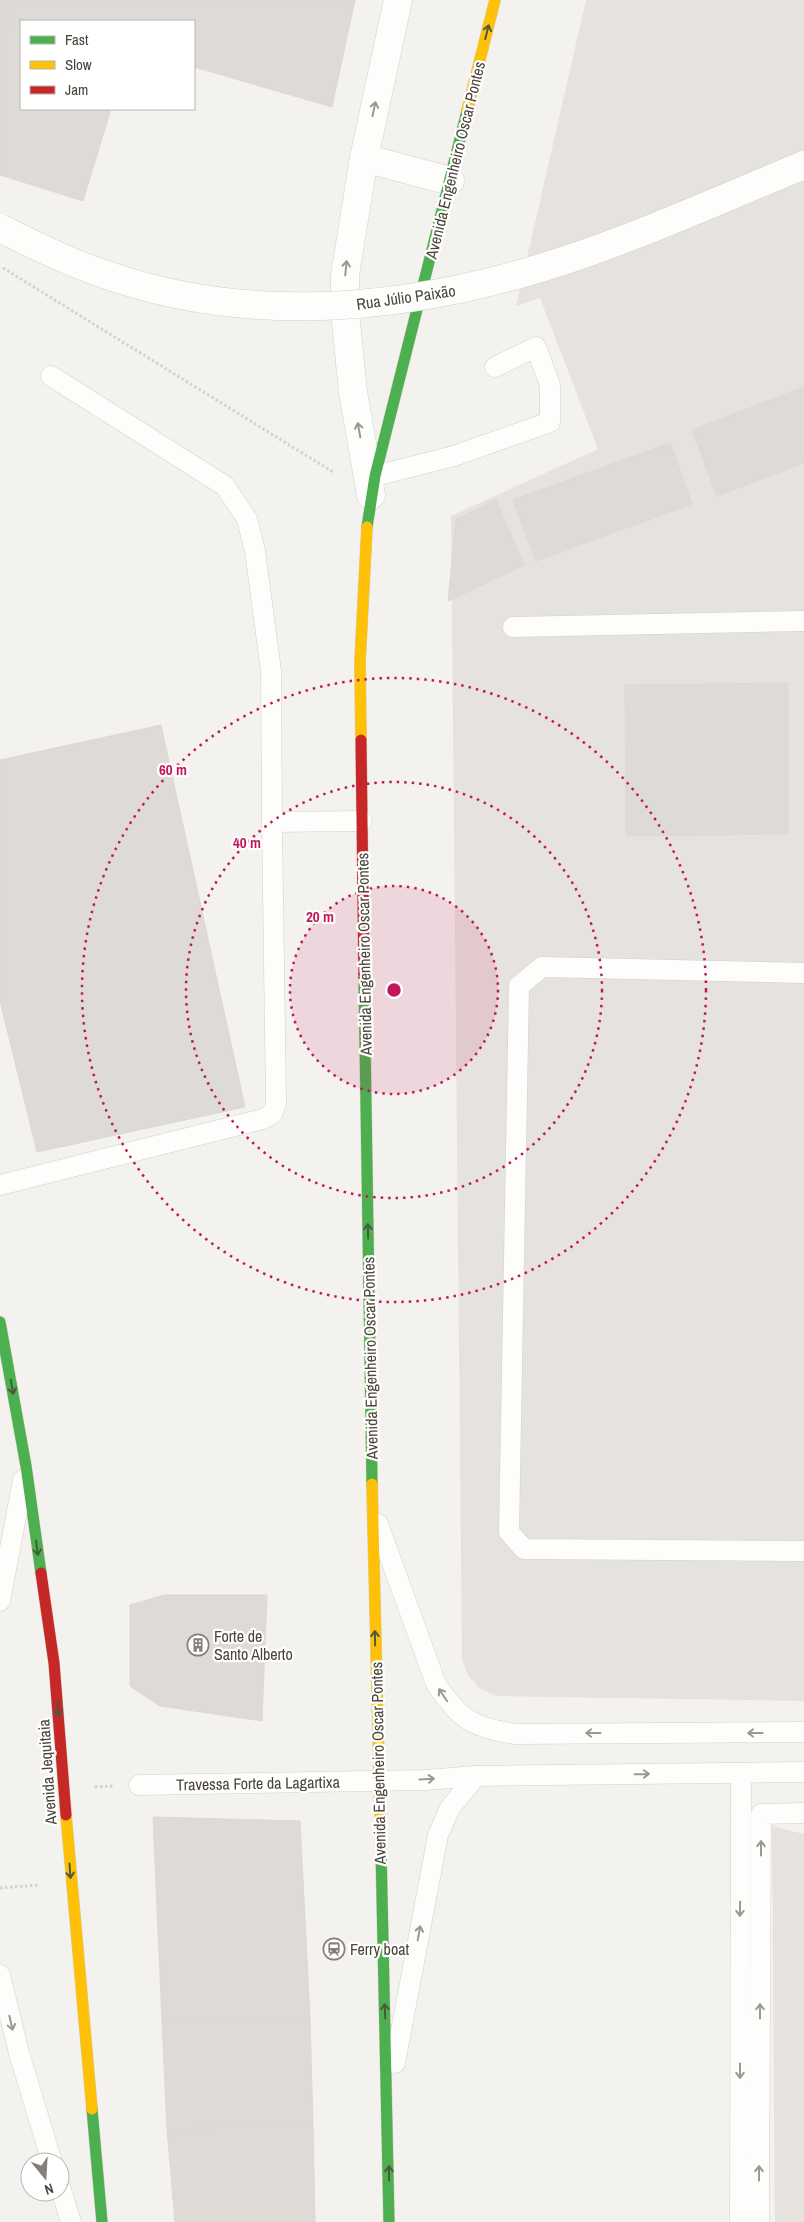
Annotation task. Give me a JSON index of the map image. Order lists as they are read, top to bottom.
{
  "streets": {
    "main road": ["Avenida Engenheiro Oscar Pontes", "Avenida Jequitaia"],
    "street": ["Rua Júlio Paixão"],
    "lane": ["Travessa Forte da Lagartixa"]
  },
  "crossings": [
    ["Avenida Engenheiro Oscar Pontes", "Travessa Forte da Lagartixa"]
  ],
  "one_way": ["Avenida Engenheiro Oscar Pontes", "Avenida Jequitaia", "Travessa Forte da Lagartixa"],
  "places": {
    "building": ["Forte de Santo Alberto"],
    "station": ["Ferry boat"]
  },
  "legend": ["Fast", "Slow", "Jam"],
  "north": "bottom",
  "rings": ["60 m", "40 m", "20 m"]
}
